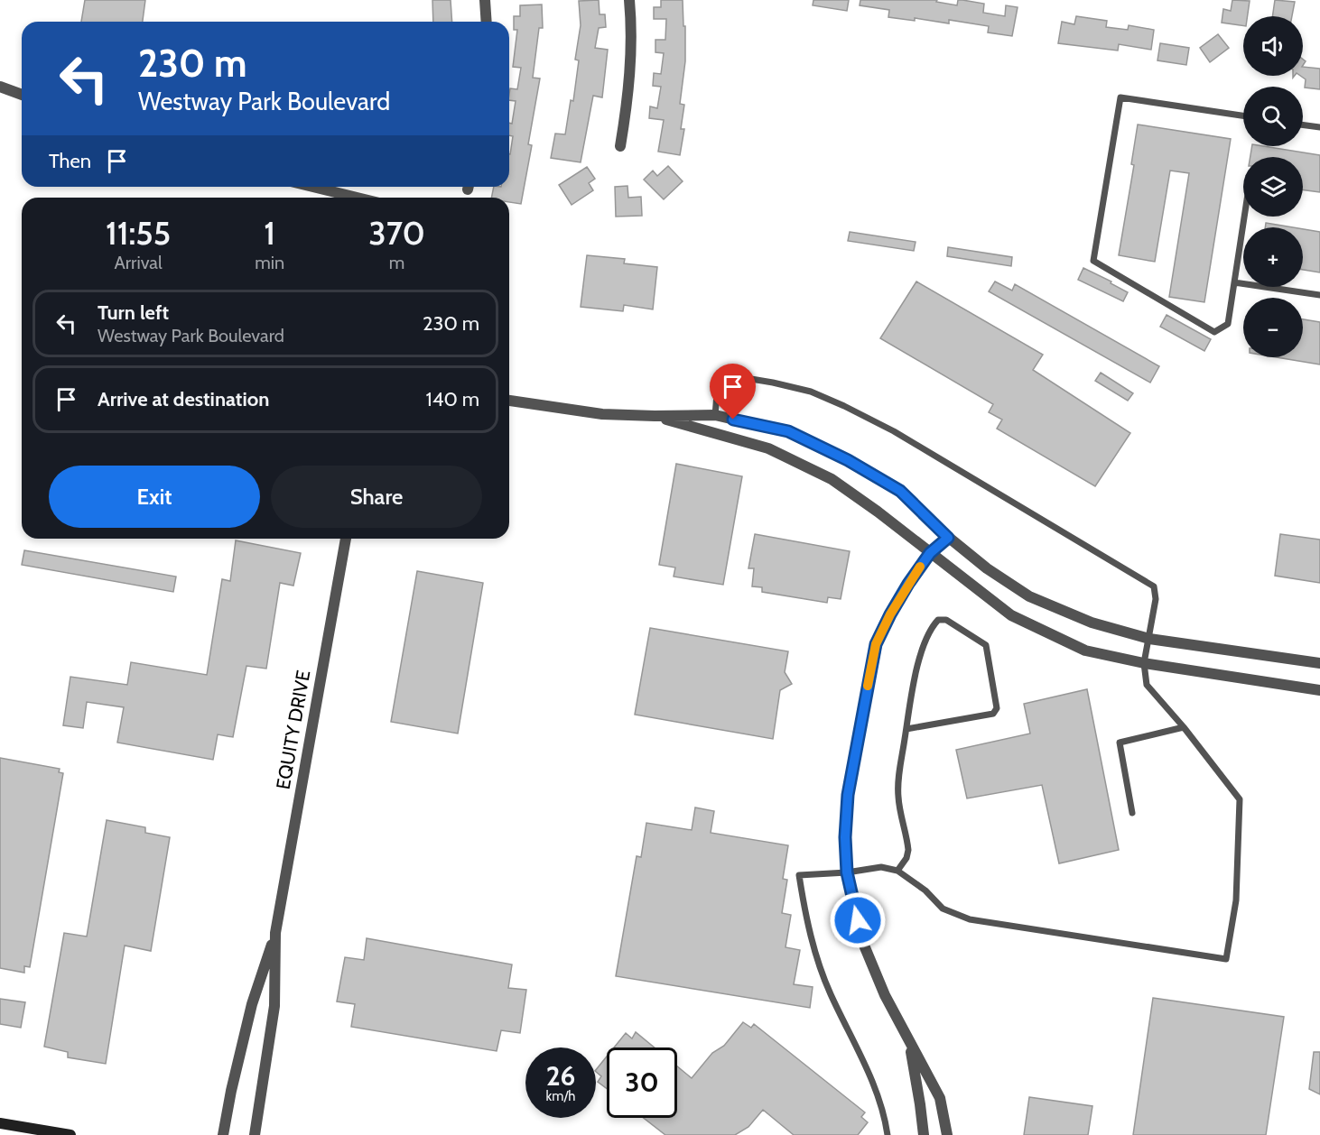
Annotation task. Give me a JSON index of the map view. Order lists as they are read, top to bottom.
{
  "streets": {
    "street": ["EQUITY DRIVE"]
  },
  "page": {
    "map_buttons": ["+", "−"],
    "turn": ["230 m", "Westway Park Boulevard"],
    "then": "Then",
    "eta": [
      "11:55",
      "Arrival",
      "1",
      "min",
      "370",
      "m"
    ],
    "list": [
      {
        "name": "Turn left",
        "note": "Westway Park Boulevard",
        "value": "230 m"
      },
      {
        "name": "Arrive at destination",
        "value": "140 m"
      }
    ],
    "buttons": ["Exit", "Share"],
    "speed": "26 km/h",
    "limit": "30"
  }
}
